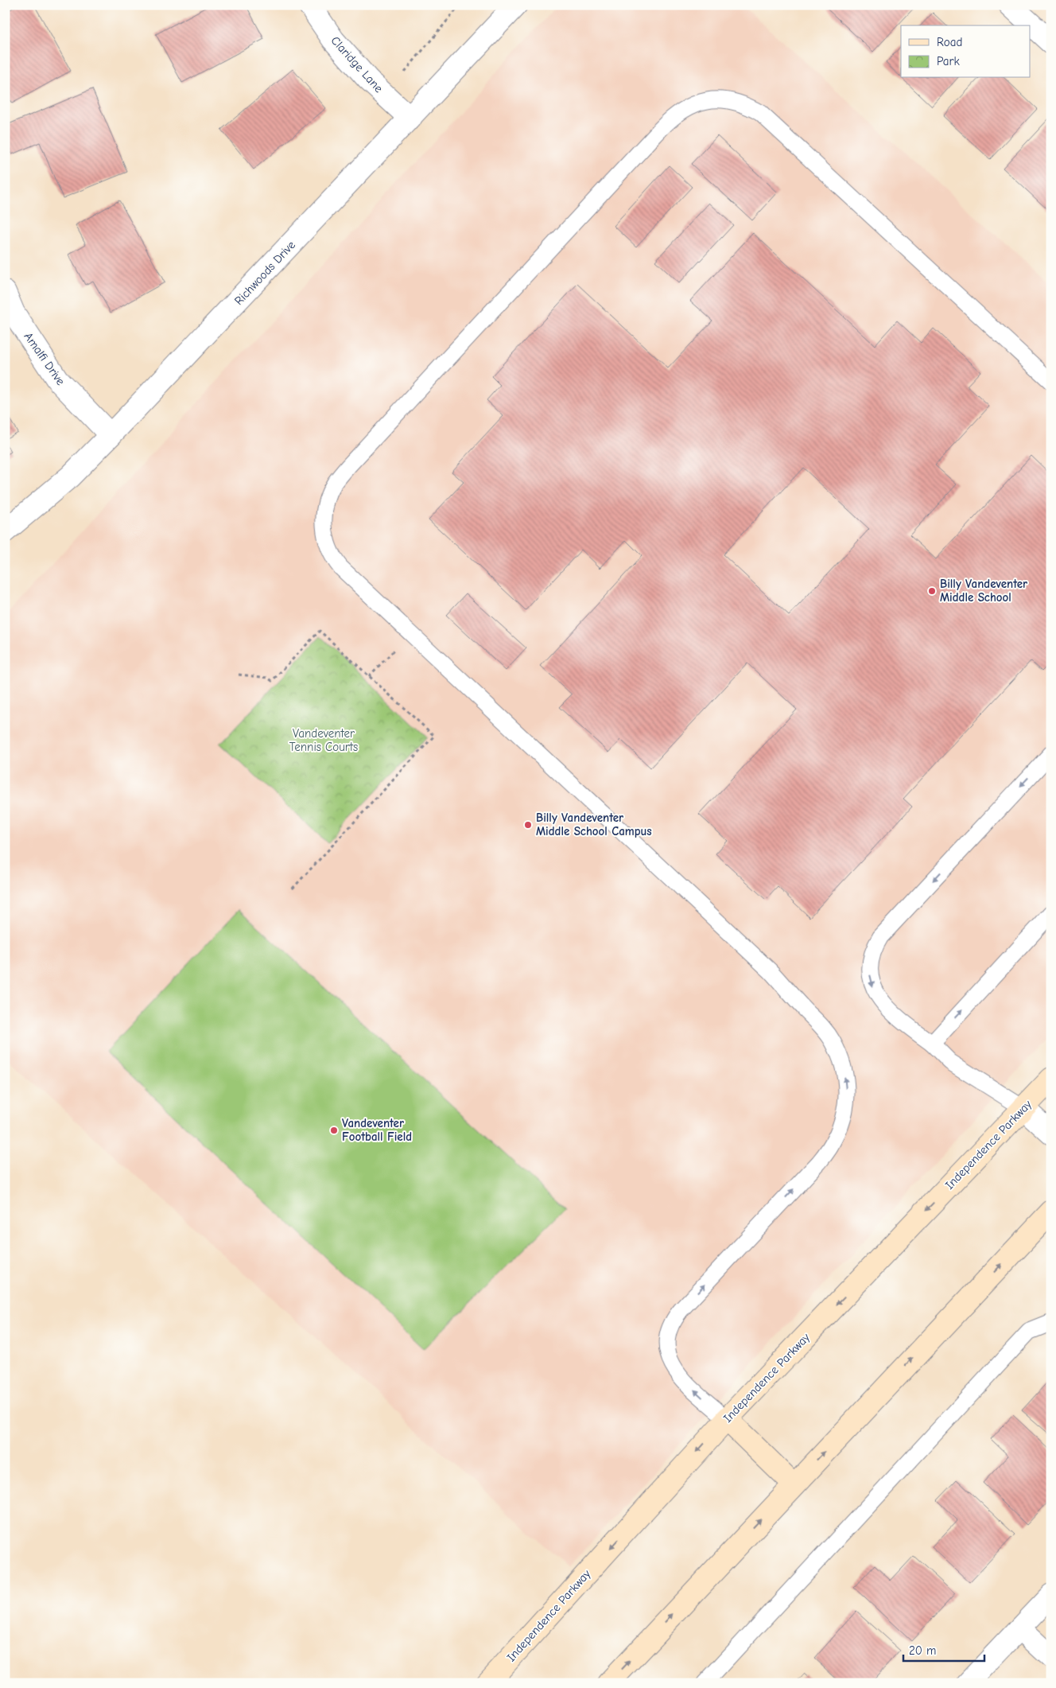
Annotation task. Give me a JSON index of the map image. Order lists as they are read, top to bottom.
{
  "streets": {
    "main road": ["Independence Parkway"],
    "street": ["Claridge Lane", "Richwoods Drive", "Amalfi Drive"]
  },
  "crossings": [
    ["Claridge Lane", "Richwoods Drive"],
    ["Richwoods Drive", "Amalfi Drive"]
  ],
  "parks": ["Vandeventer Tennis Courts"],
  "places": ["Billy Vandeventer Middle School", "Billy Vandeventer Middle School Campus", "Vandeventer Football Field"],
  "legend": ["Road", "Park"],
  "scale_bar": "20 m"
}
